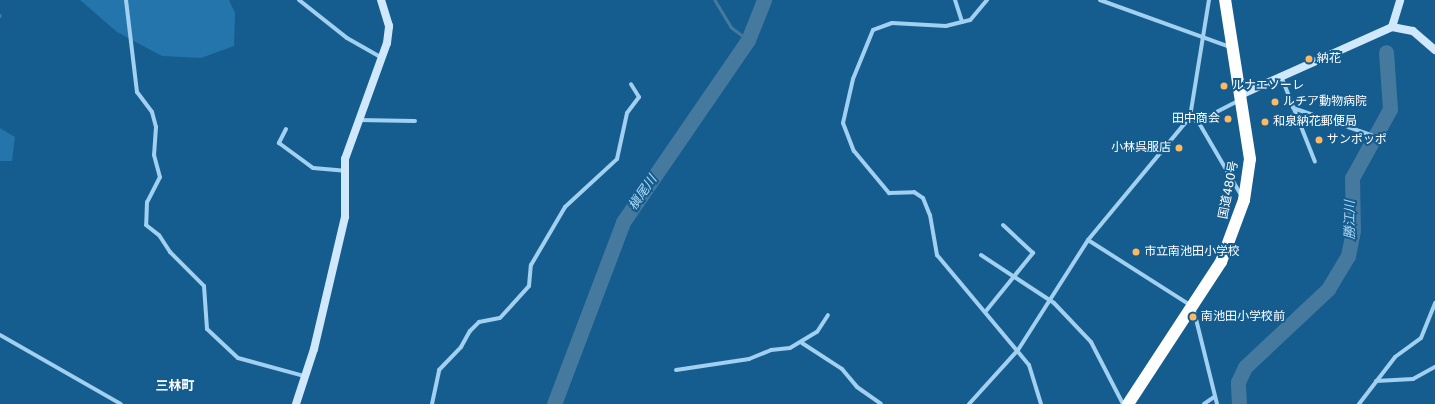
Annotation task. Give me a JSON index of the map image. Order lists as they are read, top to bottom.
{
  "streets": {
    "highway": ["国道480号"]
  },
  "districts": ["三林町"],
  "water": ["槇尾川", "勝江川"],
  "places": [
    "納花",
    "ルナエソーレ",
    "ルチア動物病院",
    "田中商会",
    "和泉納花郵便局",
    "サンポッポ",
    "小林呉服店",
    "市立南池田小学校",
    "南池田小学校前"
  ]
}
